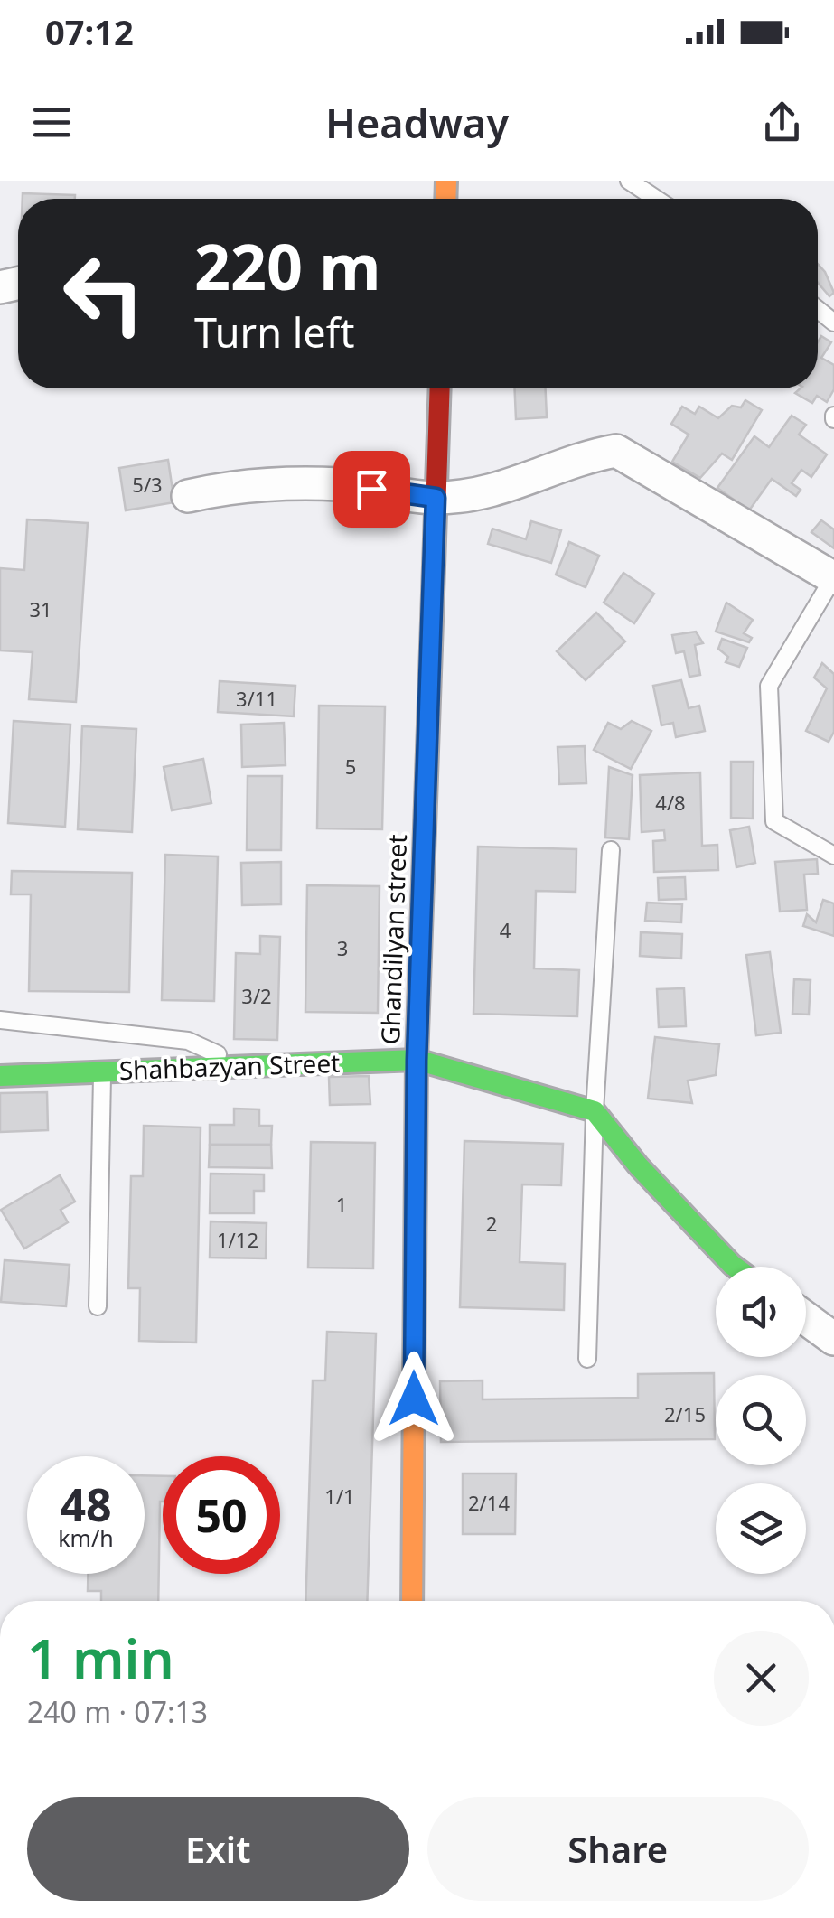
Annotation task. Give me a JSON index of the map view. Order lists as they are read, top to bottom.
{
  "streets": {
    "main road": ["Ghandilyan street", "Shahbazyan Street"]
  },
  "crossings": [
    ["Ghandilyan street", "Shahbazyan Street"]
  ],
  "house_numbers": [
    "5/3",
    "31",
    "3/11",
    "5",
    "4/8",
    "4",
    "3",
    "3/2",
    "1",
    "2",
    "1/12",
    "2/15",
    "1/1",
    "2/14"
  ],
  "page": {
    "status": "07:12",
    "header": "Headway",
    "turn": ["220 m", "Turn left"],
    "speed": "48 km/h",
    "limit": "50",
    "heading": ["1 min", "240 m · 07:13"],
    "buttons": ["Exit", "Share"]
  }
}
